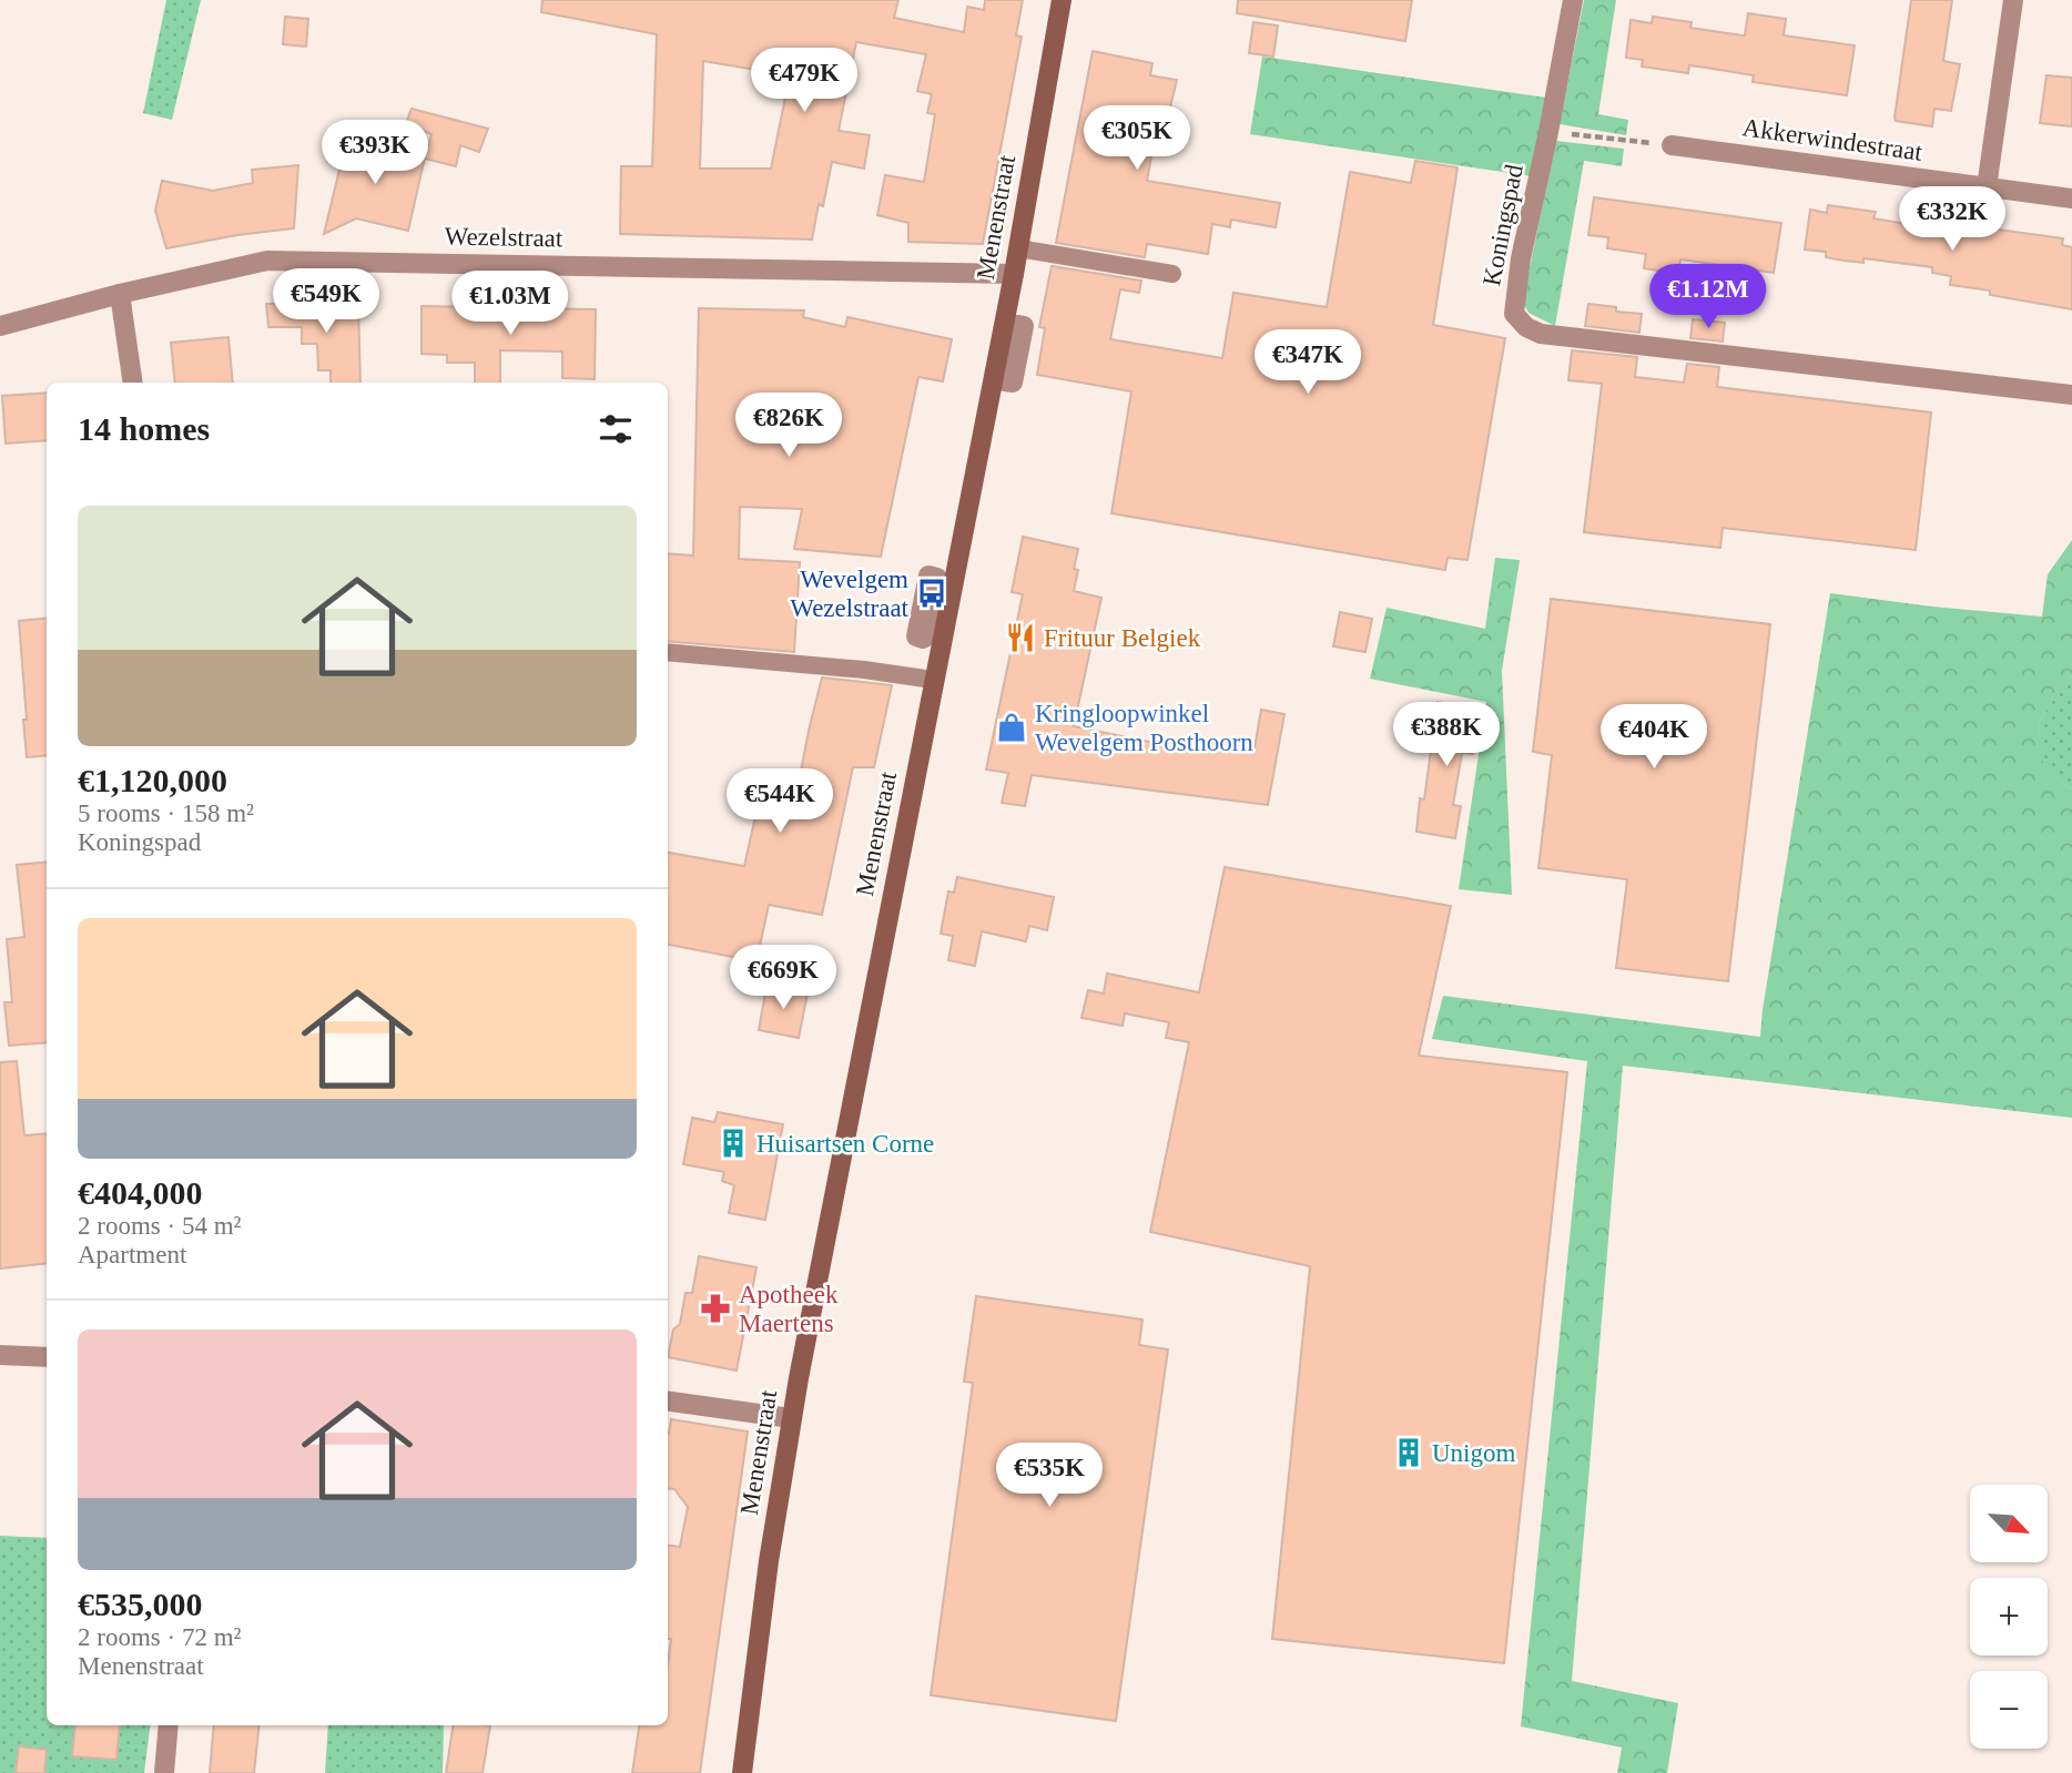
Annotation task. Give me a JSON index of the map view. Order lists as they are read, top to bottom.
{
  "streets": {
    "main road": ["Menenstraat"],
    "street": ["Akkerwindestraat", "Koningspad", "Wezelstraat"]
  },
  "crossings": [
    ["Menenstraat", "Wezelstraat"]
  ],
  "places": {
    "bus stop": ["Wevelgem Wezelstraat"],
    "restaurant": ["Frituur Belgiek"],
    "shop": ["Kringloopwinkel Wevelgem Posthoorn"],
    "building": ["Huisartsen Corne", "Unigom"],
    "pharmacy": ["Apotheek Maertens"]
  },
  "north": "bottom right",
  "page": {
    "price": [
      "€479K",
      "€305K",
      "€393K",
      "€332K",
      "€1.12M",
      "€549K",
      "€1.03M",
      "€347K",
      "€826K",
      "€388K",
      "€404K",
      "€544K",
      "€669K",
      "€535K"
    ],
    "heading": "14 homes",
    "list": [
      {
        "name": "€1,120,000",
        "note": "5 rooms · 158 m² · Koningspad"
      },
      {
        "name": "€404,000",
        "note": "2 rooms · 54 m² · Apartment"
      },
      {
        "name": "€535,000",
        "note": "2 rooms · 72 m² · Menenstraat"
      }
    ],
    "map_buttons": ["+", "−"]
  }
}
